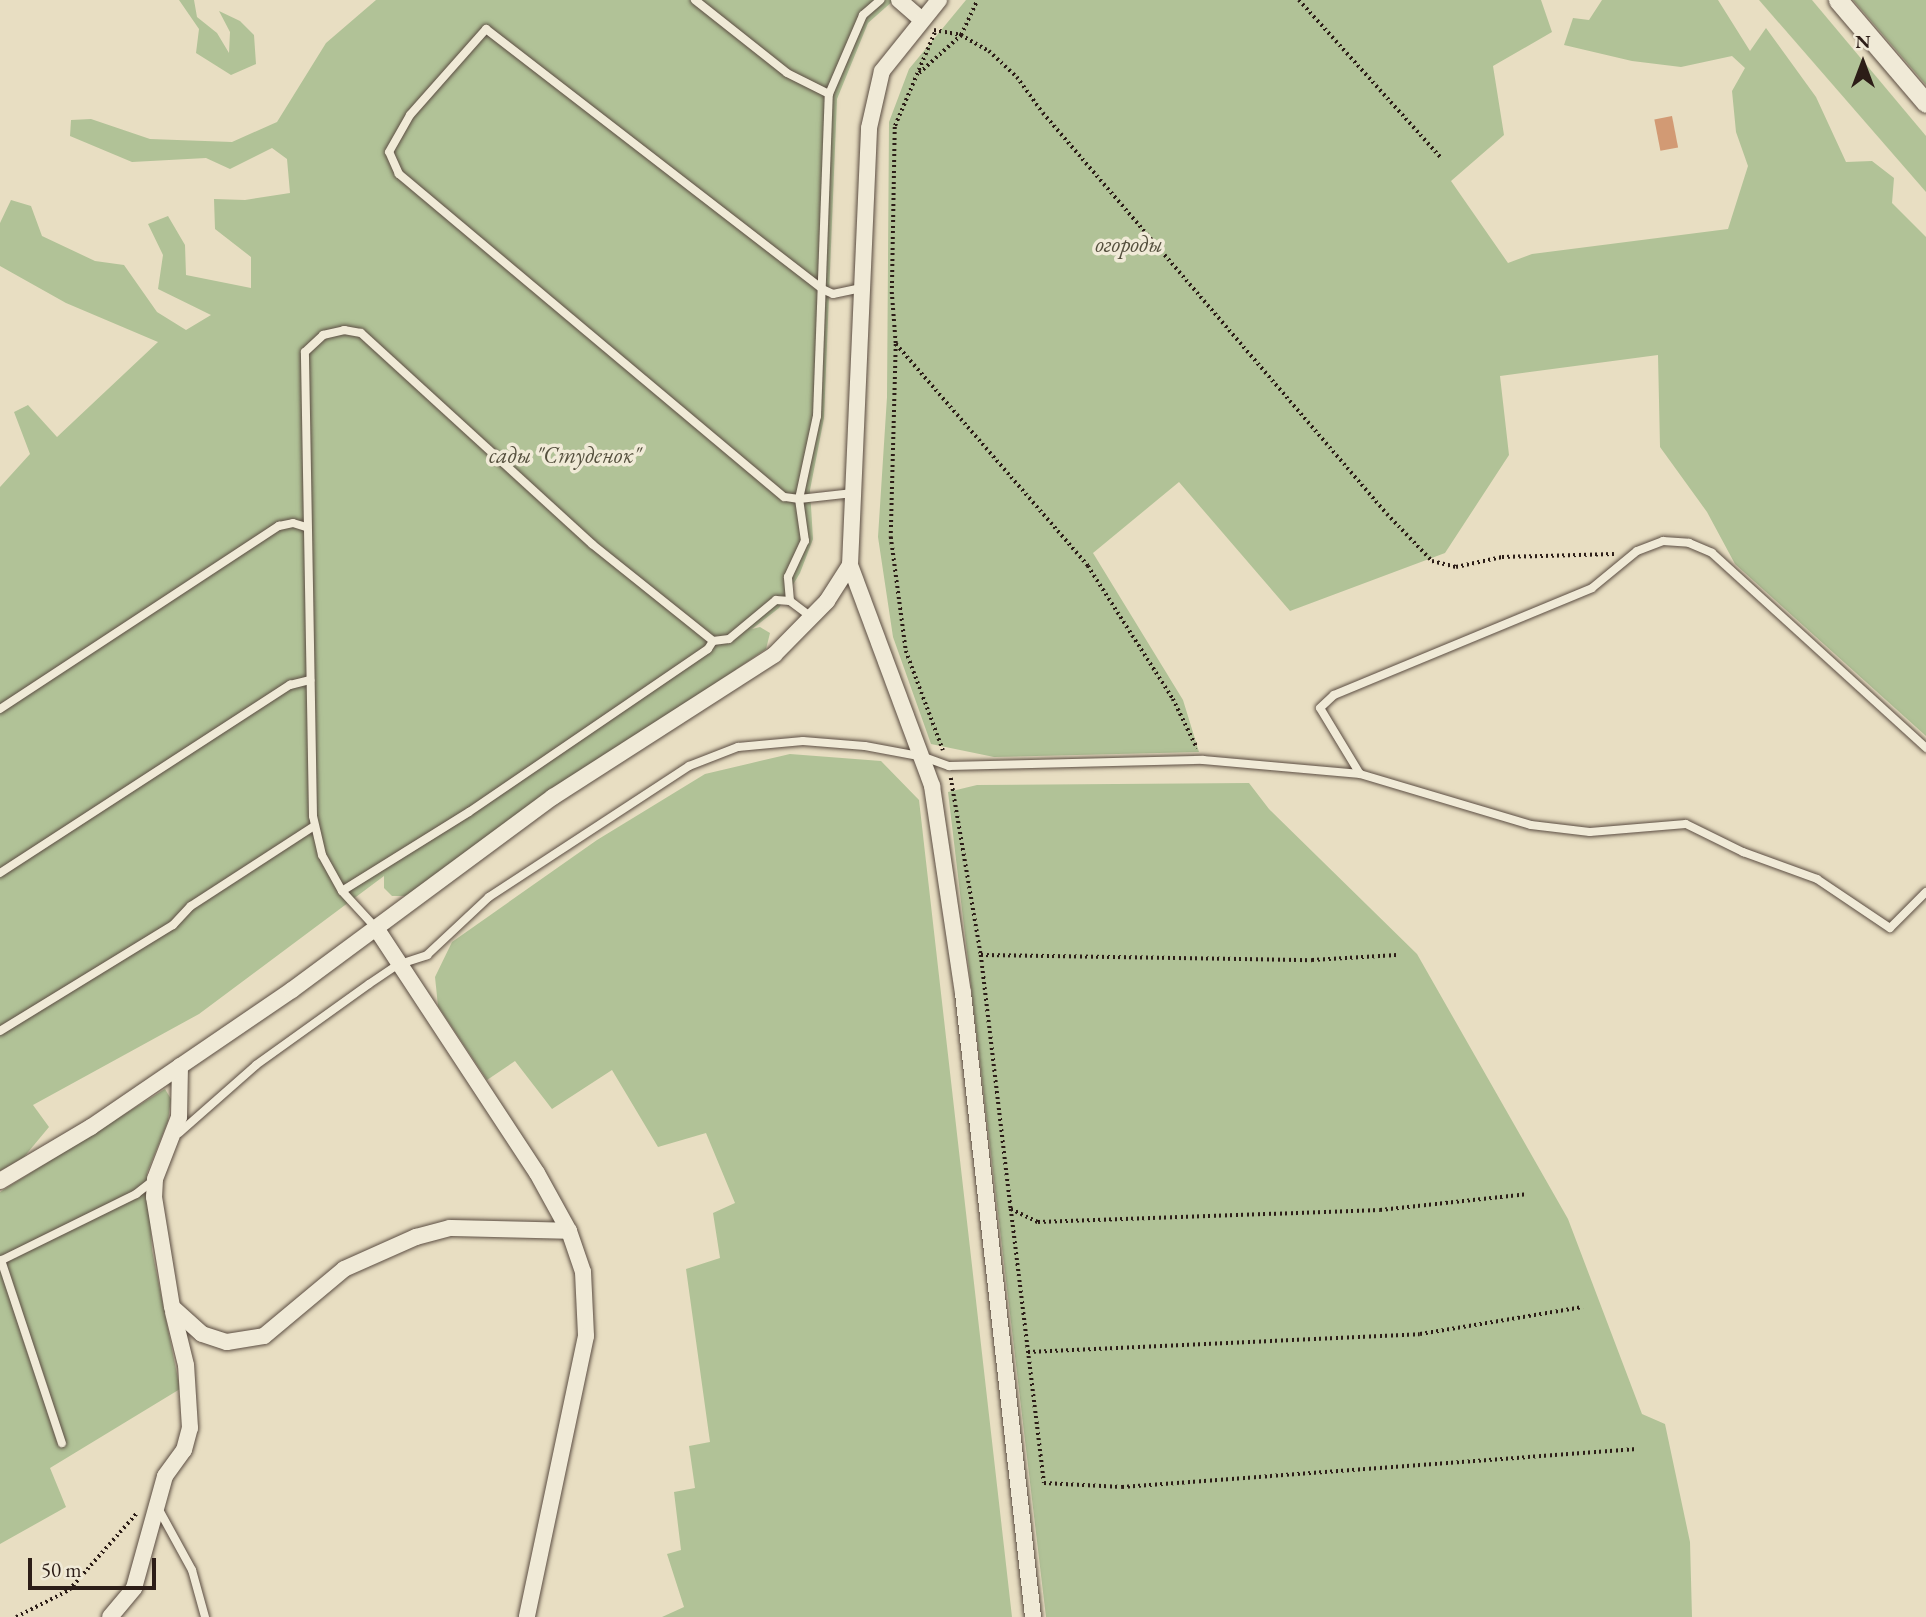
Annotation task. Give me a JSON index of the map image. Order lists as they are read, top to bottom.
{
  "parks": ["огороды", "сады \"Студенок\""],
  "scale_bar": "50 m",
  "north": "top"
}
